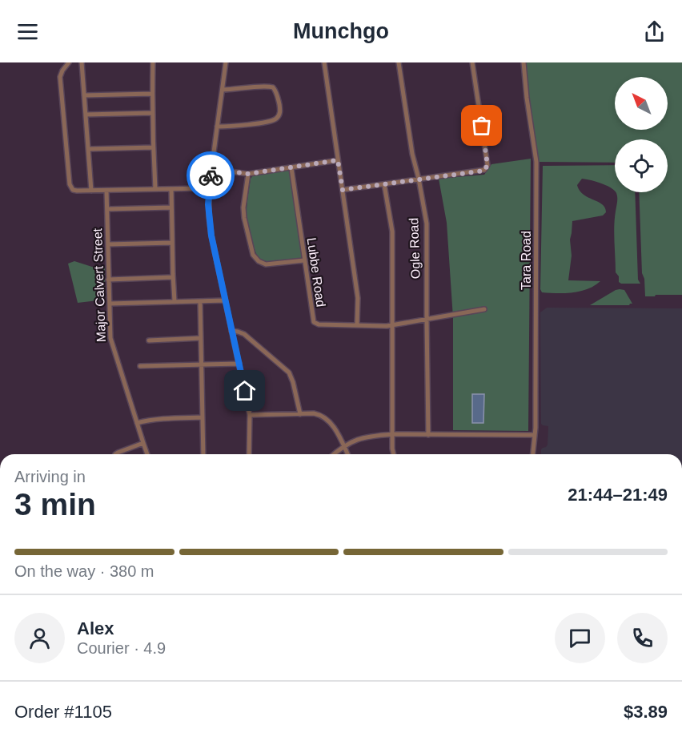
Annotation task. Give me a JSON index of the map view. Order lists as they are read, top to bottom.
{
  "streets": {
    "street": [
      "Ogle Road",
      "Tara Road",
      "Lubbe Road",
      "Major Calvert Street"
    ]
  },
  "crossings": [
    ["Ogle Road", "Lubbe Road"]
  ],
  "north": "top left",
  "page": {
    "header": "Munchgo",
    "heading": ["3 min", "Arriving in", "21:44–21:49"],
    "panel": [
      "Alex",
      "Courier · 4.9",
      "Order #1105",
      "$3.89"
    ],
    "bar": "On the way · 380 m"
  }
}
